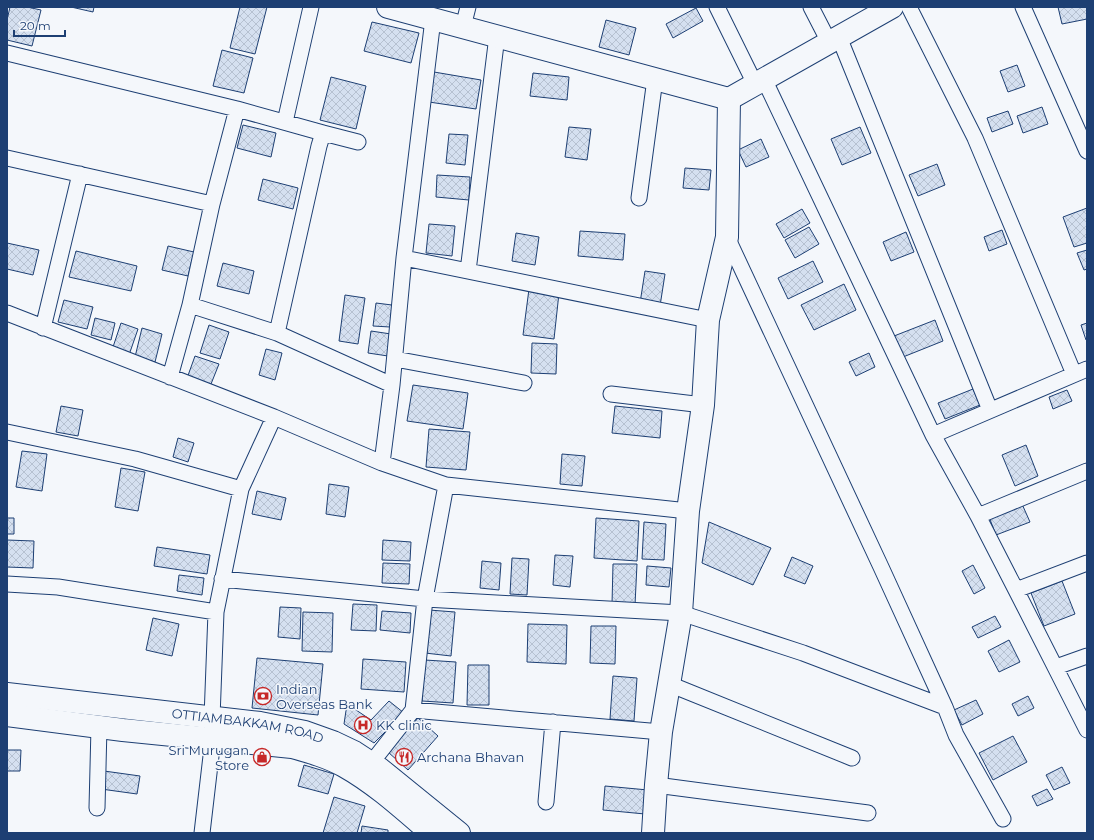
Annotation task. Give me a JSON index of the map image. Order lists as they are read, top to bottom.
{
  "streets": {
    "street": ["OTTIAMBAKKAM ROAD"]
  },
  "places": {
    "bank": ["Indian Overseas Bank"],
    "hospital": ["KK clinic"],
    "shop": ["Sri Murugan Store"],
    "restaurant": ["Archana Bhavan"]
  },
  "scale_bar": "20 m"
}
